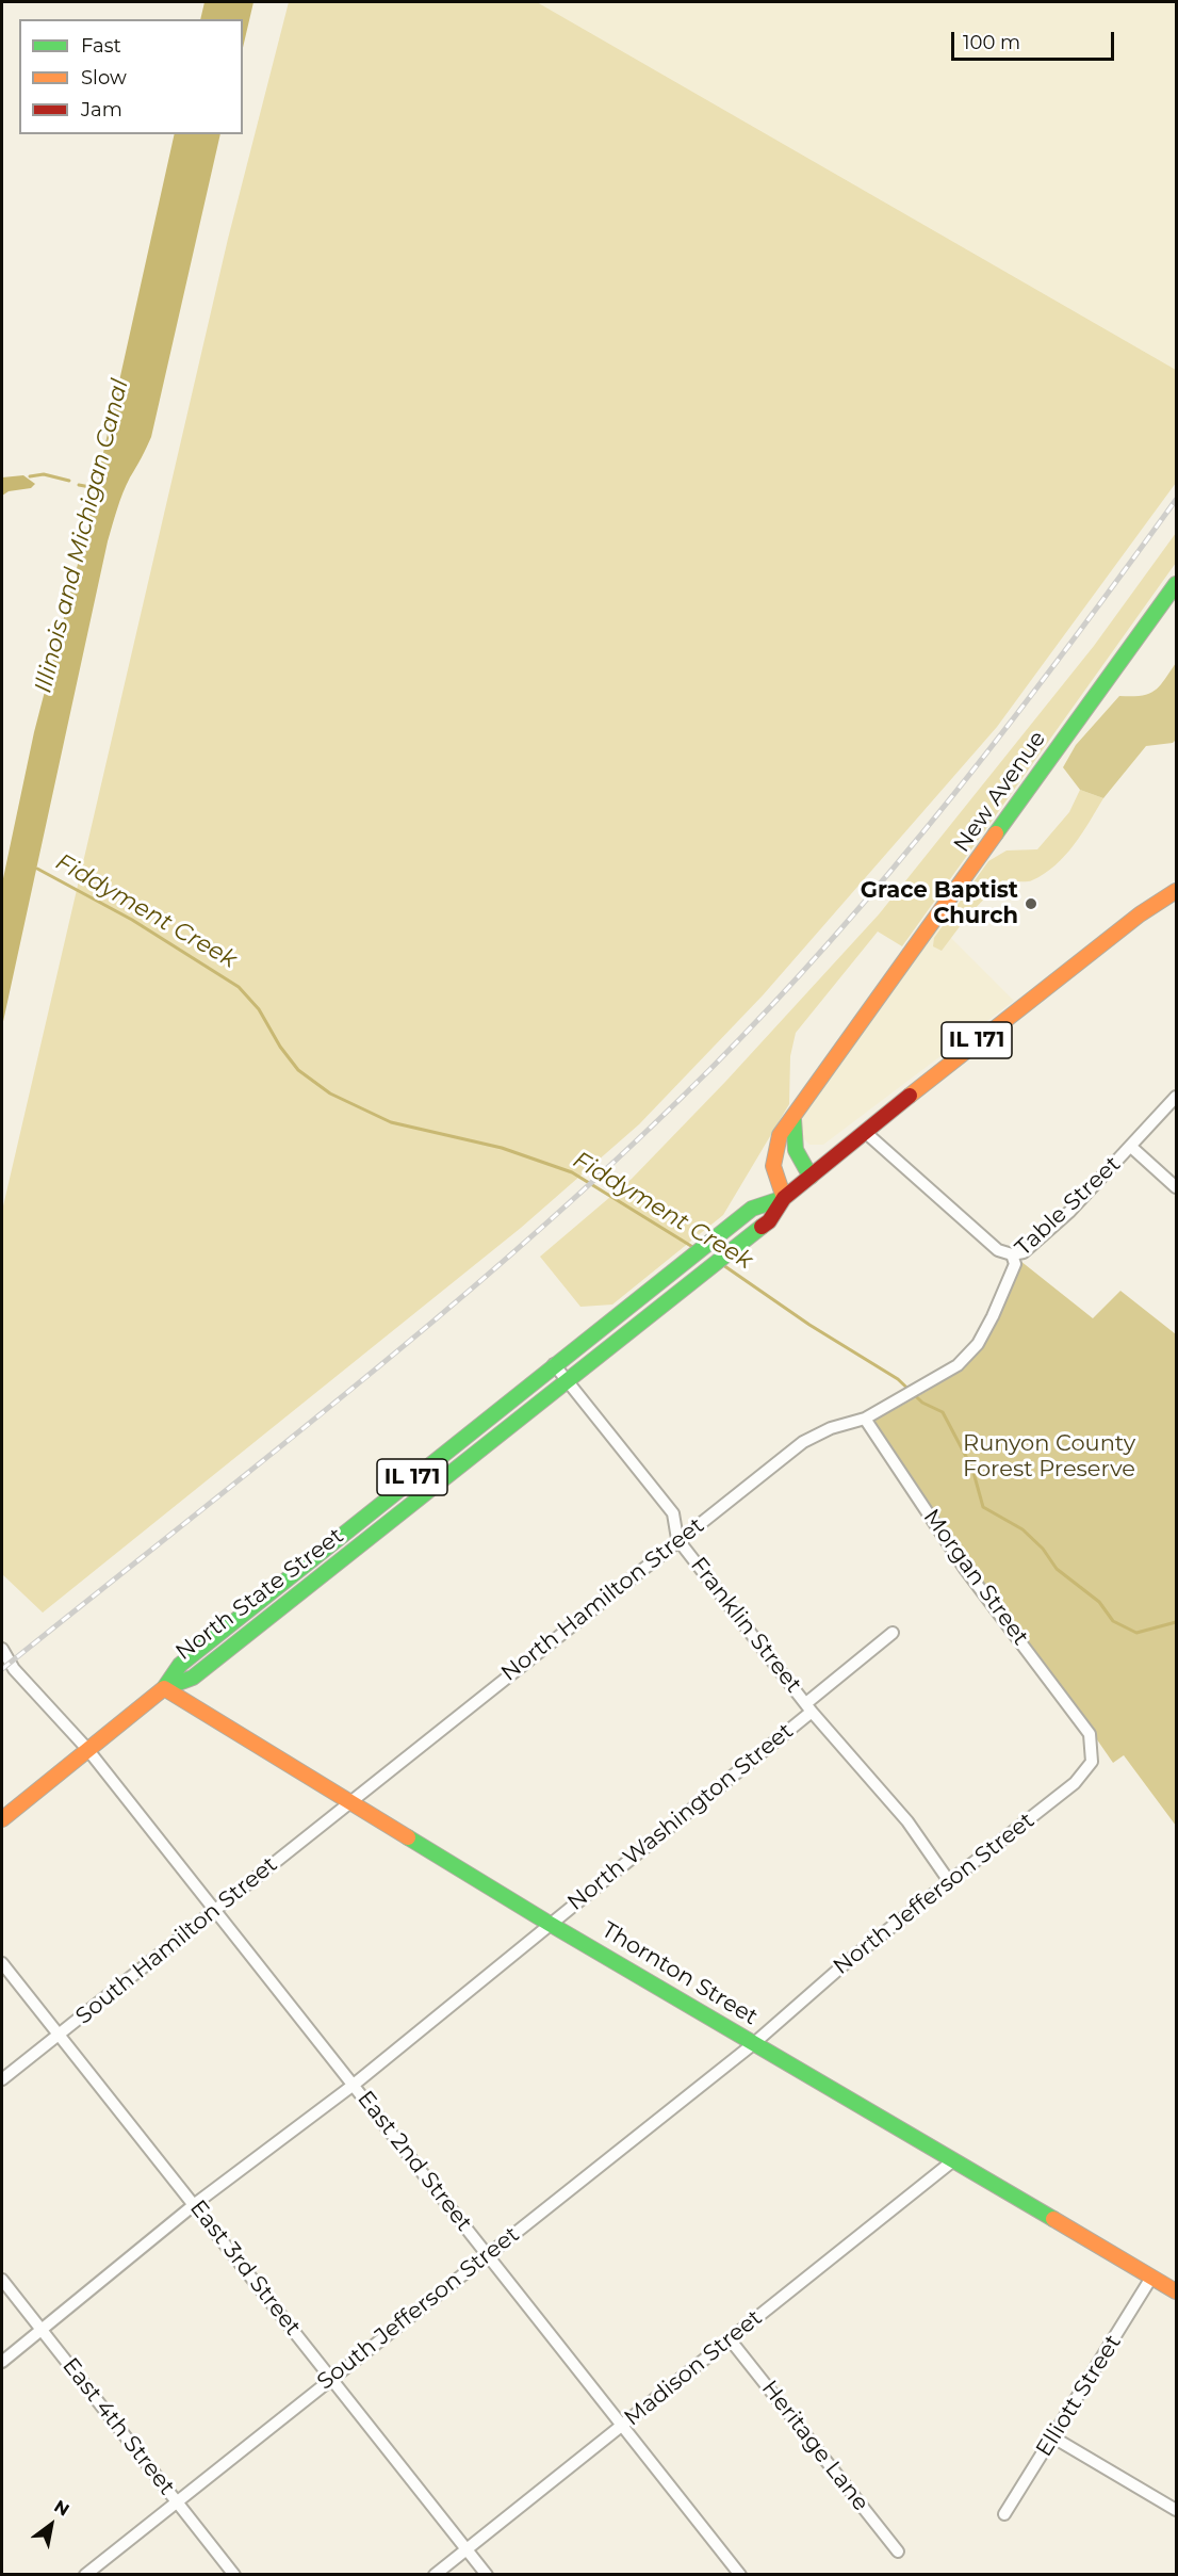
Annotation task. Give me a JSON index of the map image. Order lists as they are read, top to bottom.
{
  "streets": {
    "main road": [
      "New Avenue",
      "IL 171",
      "North State Street",
      "Thornton Street"
    ],
    "street": [
      "Table Street",
      "Morgan Street",
      "North Hamilton Street",
      "Franklin Street",
      "North Washington Street",
      "North Jefferson Street",
      "South Hamilton Street",
      "East 2nd Street",
      "East 3rd Street",
      "South Jefferson Street",
      "Madison Street",
      "Elliott Street",
      "East 4th Street",
      "Heritage Lane"
    ]
  },
  "crossings": [
    ["New Avenue", "North State Street"],
    ["IL 171", "North State Street"],
    ["IL 171", "Thornton Street"],
    ["IL 171", "East 2nd Street"],
    ["Table Street", "Morgan Street"],
    ["Table Street", "North Hamilton Street"],
    ["Morgan Street", "North Hamilton Street"],
    ["Morgan Street", "North Jefferson Street"],
    ["North State Street", "Franklin Street"],
    ["North State Street", "Thornton Street"],
    ["North Hamilton Street", "Franklin Street"],
    ["North Hamilton Street", "South Hamilton Street"],
    ["North Hamilton Street", "Thornton Street"],
    ["Franklin Street", "North Washington Street"],
    ["Franklin Street", "North Jefferson Street"],
    ["North Washington Street", "Thornton Street"],
    ["North Washington Street", "East 2nd Street"],
    ["North Washington Street", "East 3rd Street"],
    ["North Washington Street", "East 4th Street"],
    ["North Jefferson Street", "Thornton Street"],
    ["North Jefferson Street", "South Jefferson Street"],
    ["South Hamilton Street", "Thornton Street"],
    ["South Hamilton Street", "East 2nd Street"],
    ["South Hamilton Street", "East 3rd Street"],
    ["Thornton Street", "South Jefferson Street"],
    ["Thornton Street", "Madison Street"],
    ["Thornton Street", "Elliott Street"],
    ["East 2nd Street", "South Jefferson Street"],
    ["East 2nd Street", "Madison Street"],
    ["East 3rd Street", "South Jefferson Street"],
    ["East 3rd Street", "Madison Street"],
    ["South Jefferson Street", "East 4th Street"],
    ["Madison Street", "Heritage Lane"]
  ],
  "water": ["Illinois and Michigan Canal", "Fiddyment Creek"],
  "parks": ["Runyon County Forest Preserve"],
  "places": ["Grace Baptist Church"],
  "legend": ["Fast", "Slow", "Jam"],
  "scale_bar": "100 m",
  "north": "top right"
}
